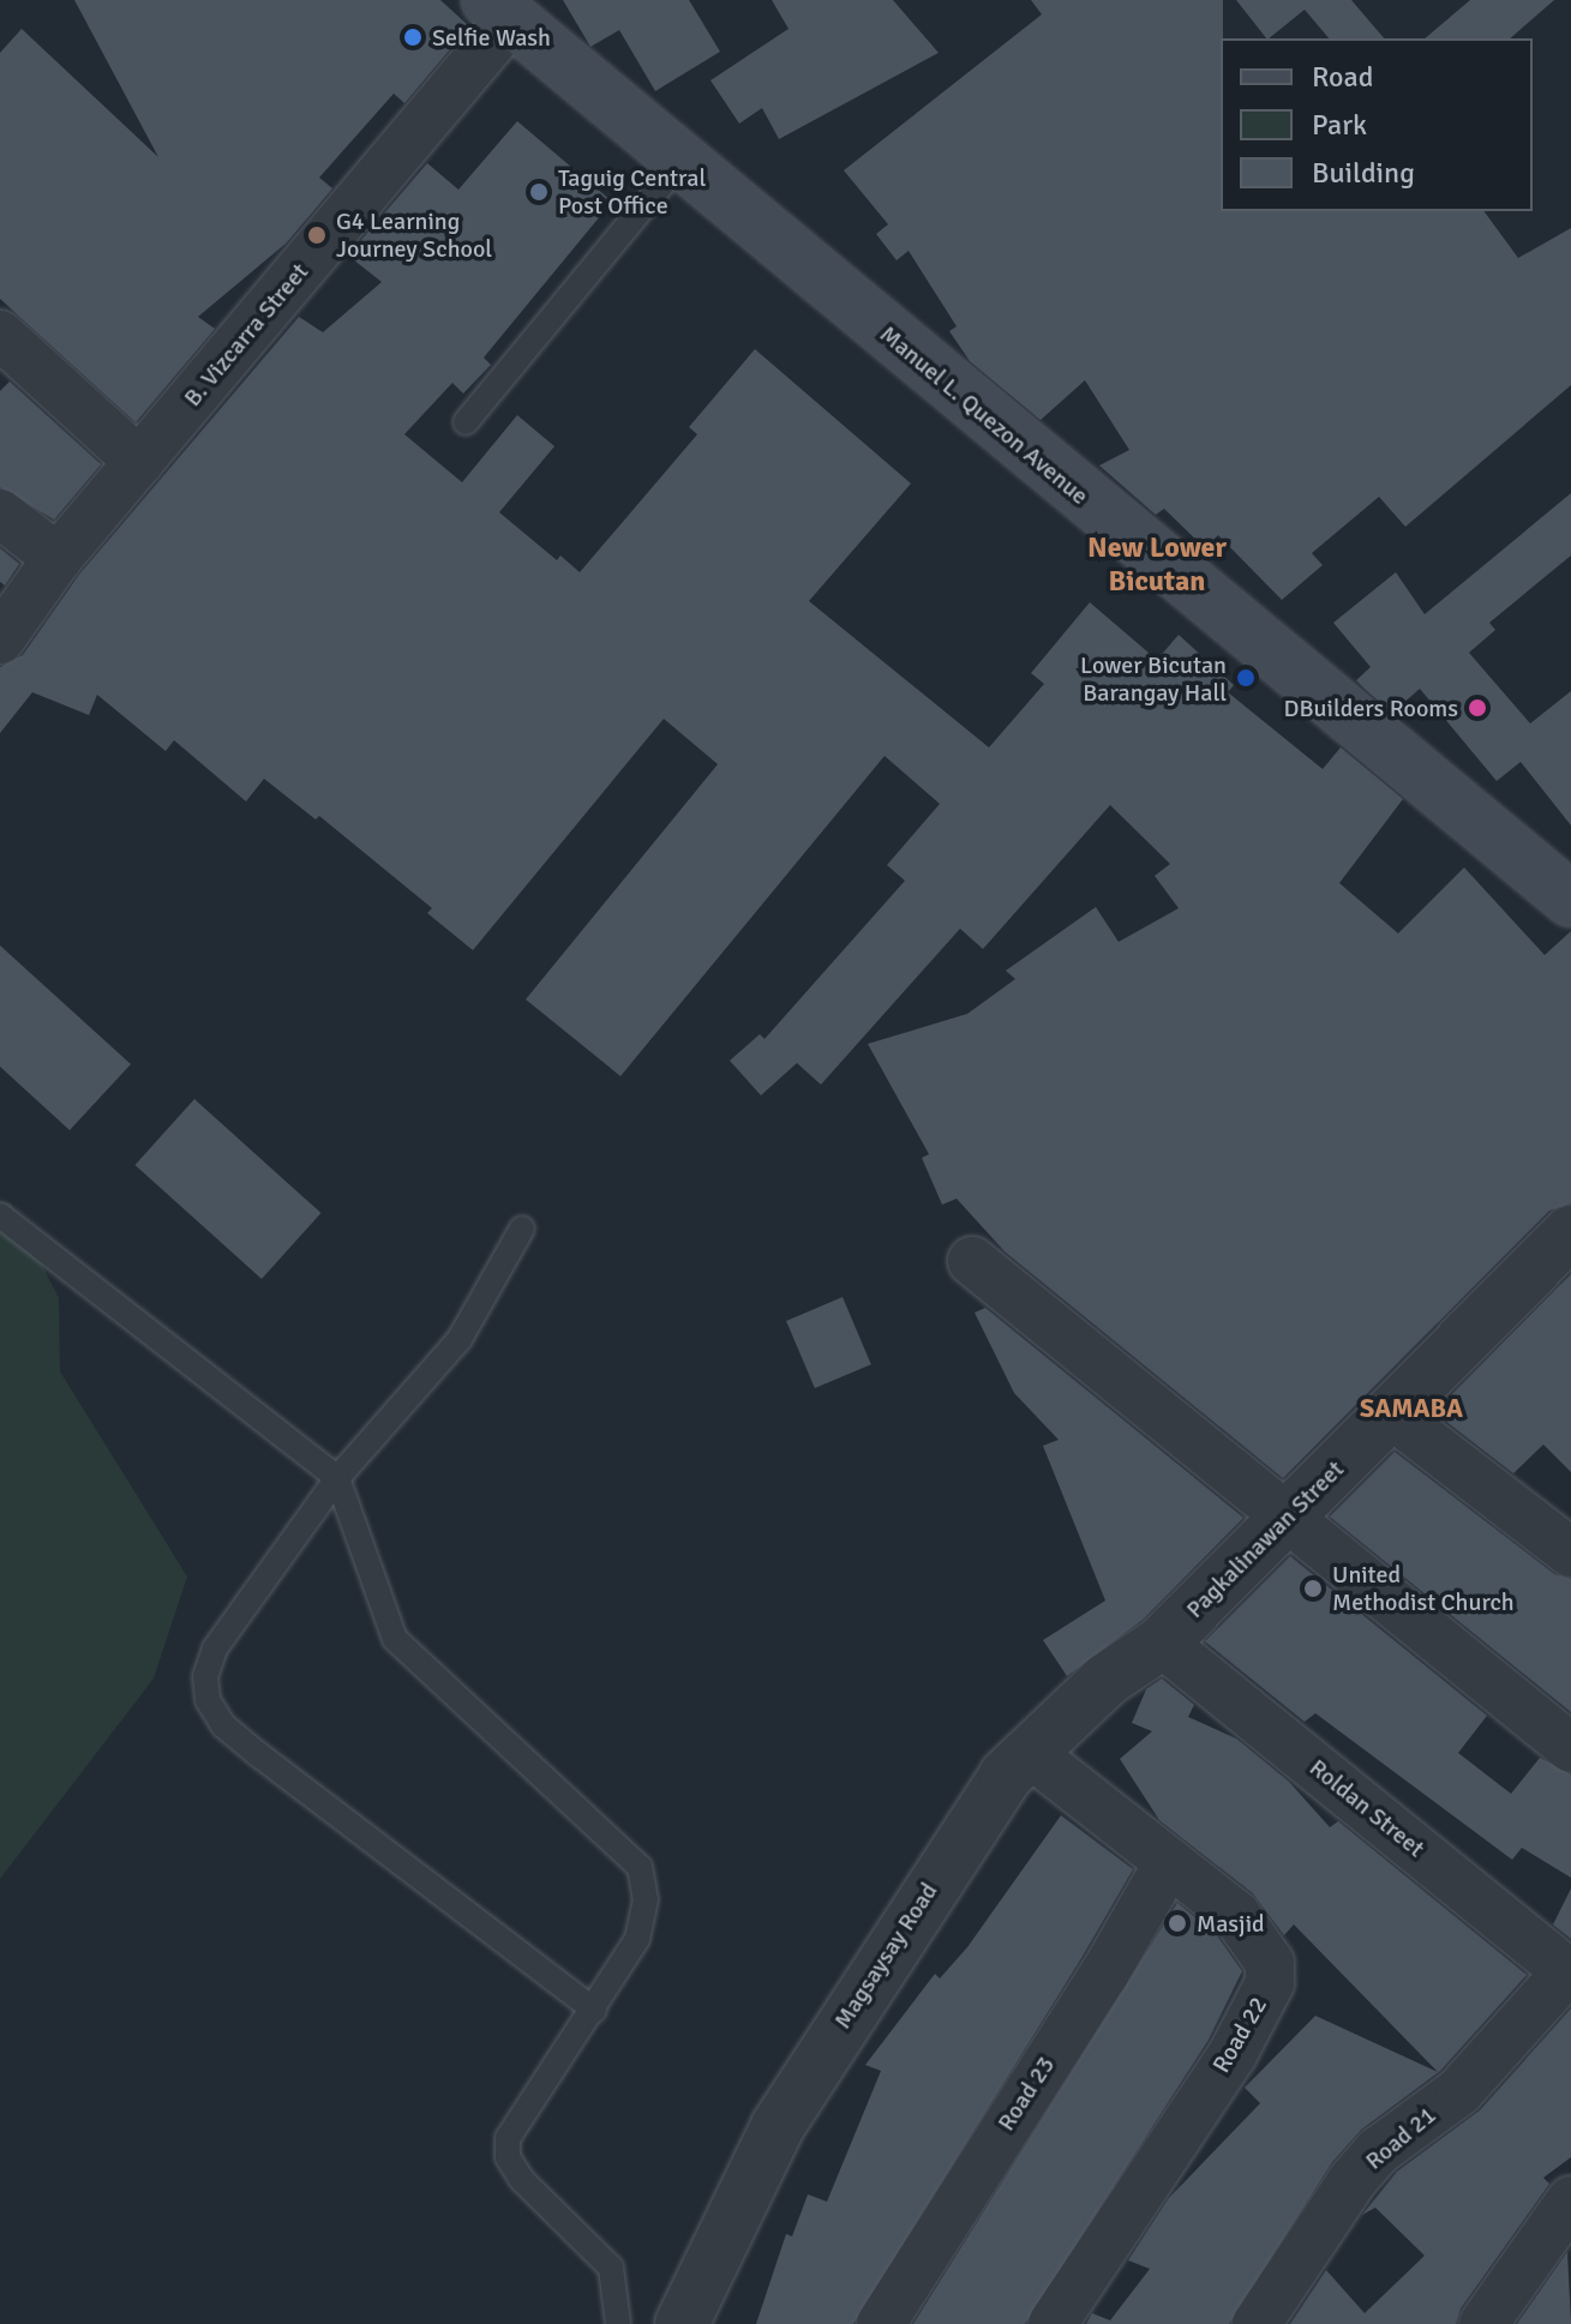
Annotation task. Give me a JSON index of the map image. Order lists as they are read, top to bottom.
{
  "streets": {
    "main road": ["Manuel L. Quezon Avenue"],
    "street": [
      "B. Vizcarra Street",
      "Pagkalinawan Street",
      "Roldan Street",
      "Magsaysay Road",
      "Road 22",
      "Road 23",
      "Road 21"
    ]
  },
  "crossings": [
    ["B. Vizcarra Street", "Manuel L. Quezon Avenue"],
    ["Pagkalinawan Street", "Roldan Street"],
    ["Pagkalinawan Street", "Magsaysay Road"],
    ["Roldan Street", "Magsaysay Road"],
    ["Roldan Street", "Road 21"],
    ["Magsaysay Road", "Road 22"],
    ["Road 22", "Road 23"]
  ],
  "districts": ["New Lower Bicutan", "SAMABA"],
  "places": [
    "Selfie Wash",
    "Taguig Central Post Office",
    "G4 Learning Journey School",
    "Lower Bicutan Barangay Hall",
    "DBuilders Rooms",
    "United Methodist Church",
    "Masjid"
  ],
  "legend": ["Road", "Park", "Building"]
}
